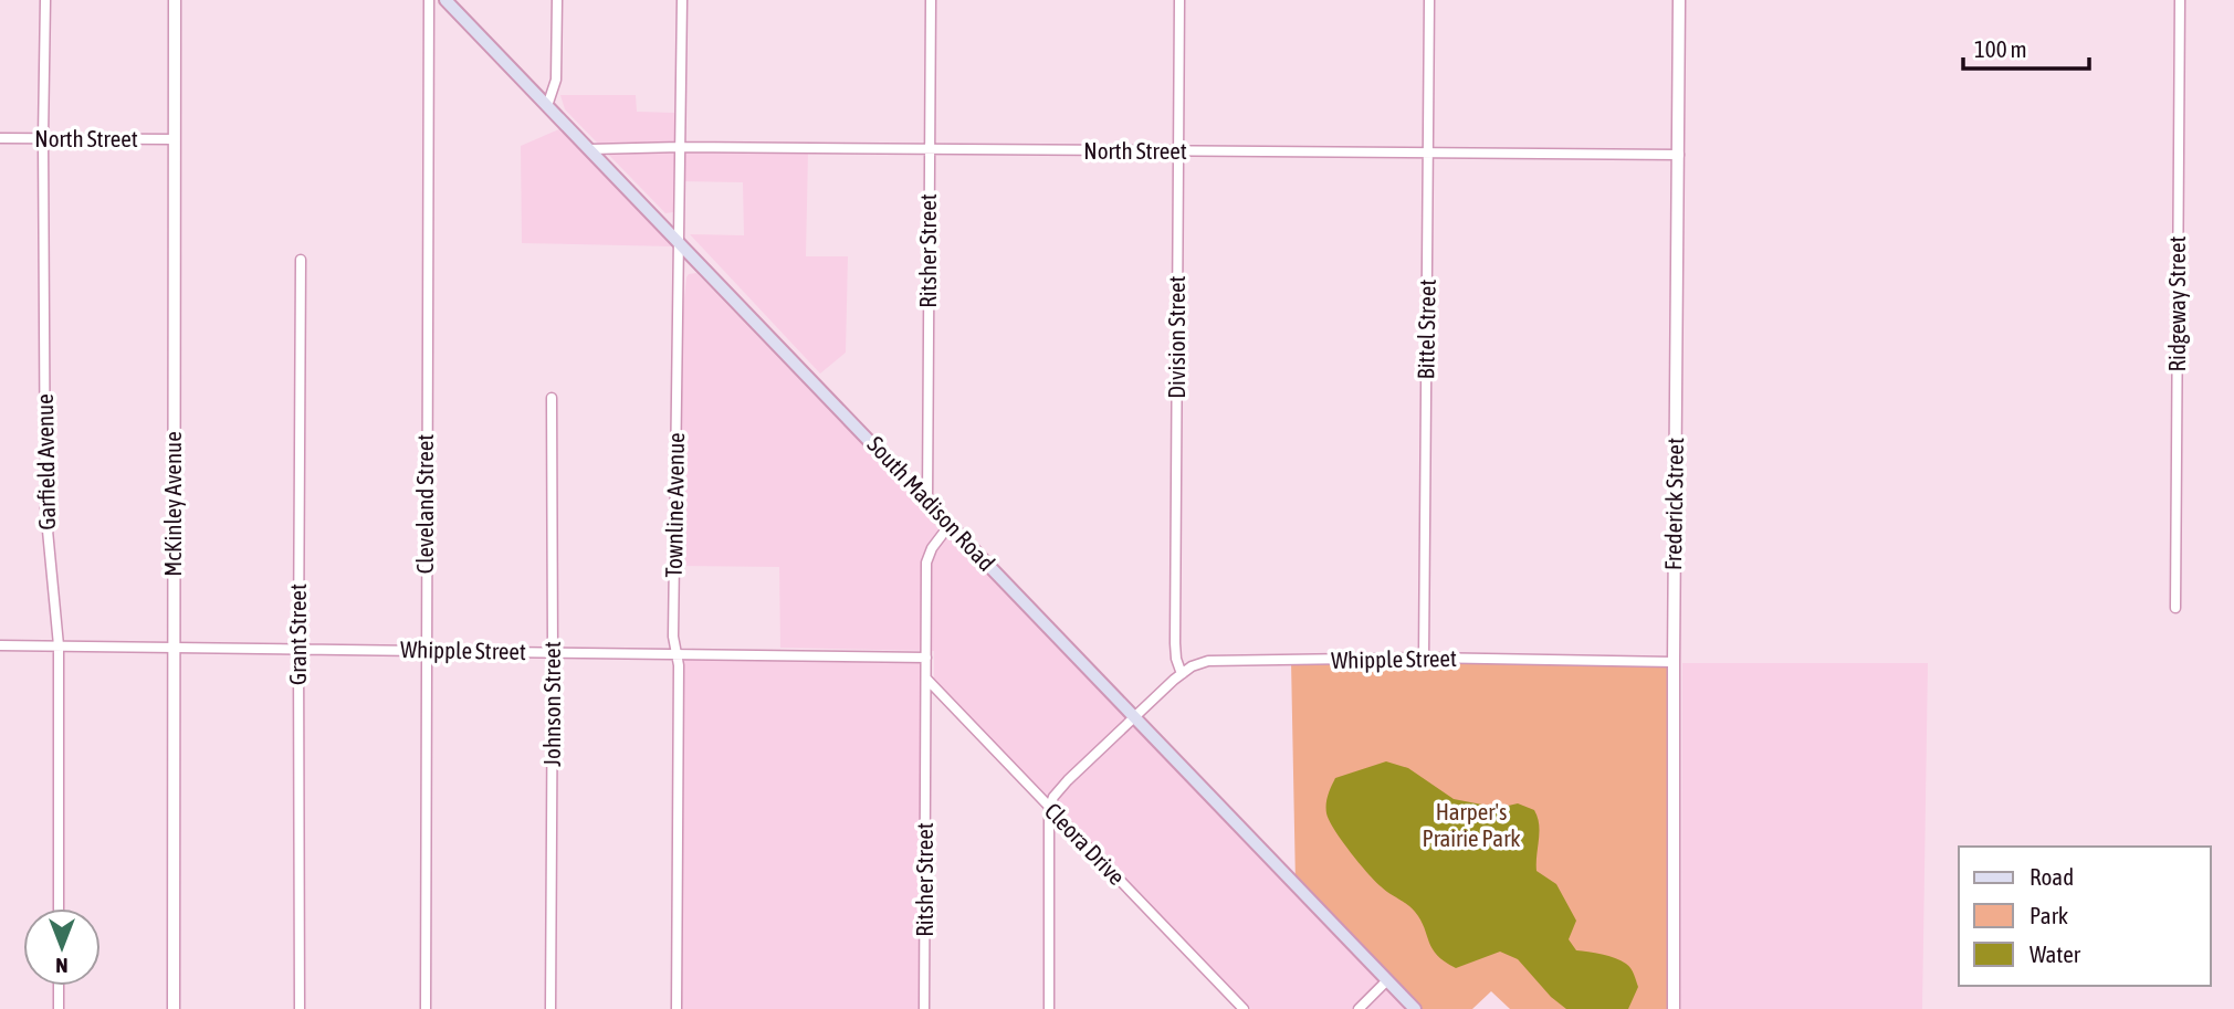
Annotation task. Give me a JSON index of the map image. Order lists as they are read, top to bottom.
{
  "streets": {
    "main road": ["South Madison Road"],
    "street": [
      "North Street",
      "Ritsher Street",
      "Ridgeway Street",
      "Bittel Street",
      "Division Street",
      "Garfield Avenue",
      "McKinley Avenue",
      "Cleveland Street",
      "Frederick Street",
      "Townline Avenue",
      "Grant Street",
      "Whipple Street",
      "Johnson Street",
      "Cleora Drive"
    ]
  },
  "crossings": [
    ["North Street", "Ritsher Street"],
    ["North Street", "Bittel Street"],
    ["North Street", "Division Street"],
    ["North Street", "Garfield Avenue"],
    ["North Street", "McKinley Avenue"],
    ["North Street", "South Madison Road"],
    ["North Street", "Frederick Street"],
    ["North Street", "Townline Avenue"],
    ["Ritsher Street", "South Madison Road"],
    ["Ritsher Street", "Whipple Street"],
    ["Ritsher Street", "Cleora Drive"],
    ["Bittel Street", "Whipple Street"],
    ["Division Street", "Whipple Street"],
    ["Garfield Avenue", "Whipple Street"],
    ["McKinley Avenue", "Whipple Street"],
    ["Cleveland Street", "Whipple Street"],
    ["South Madison Road", "Townline Avenue"],
    ["South Madison Road", "Whipple Street"],
    ["Frederick Street", "Whipple Street"],
    ["Townline Avenue", "Whipple Street"],
    ["Grant Street", "Whipple Street"],
    ["Whipple Street", "Johnson Street"],
    ["Whipple Street", "Cleora Drive"]
  ],
  "parks": ["Harper's Prairie Park"],
  "legend": ["Road", "Park", "Water"],
  "scale_bar": "100 m",
  "north": "bottom"
}
